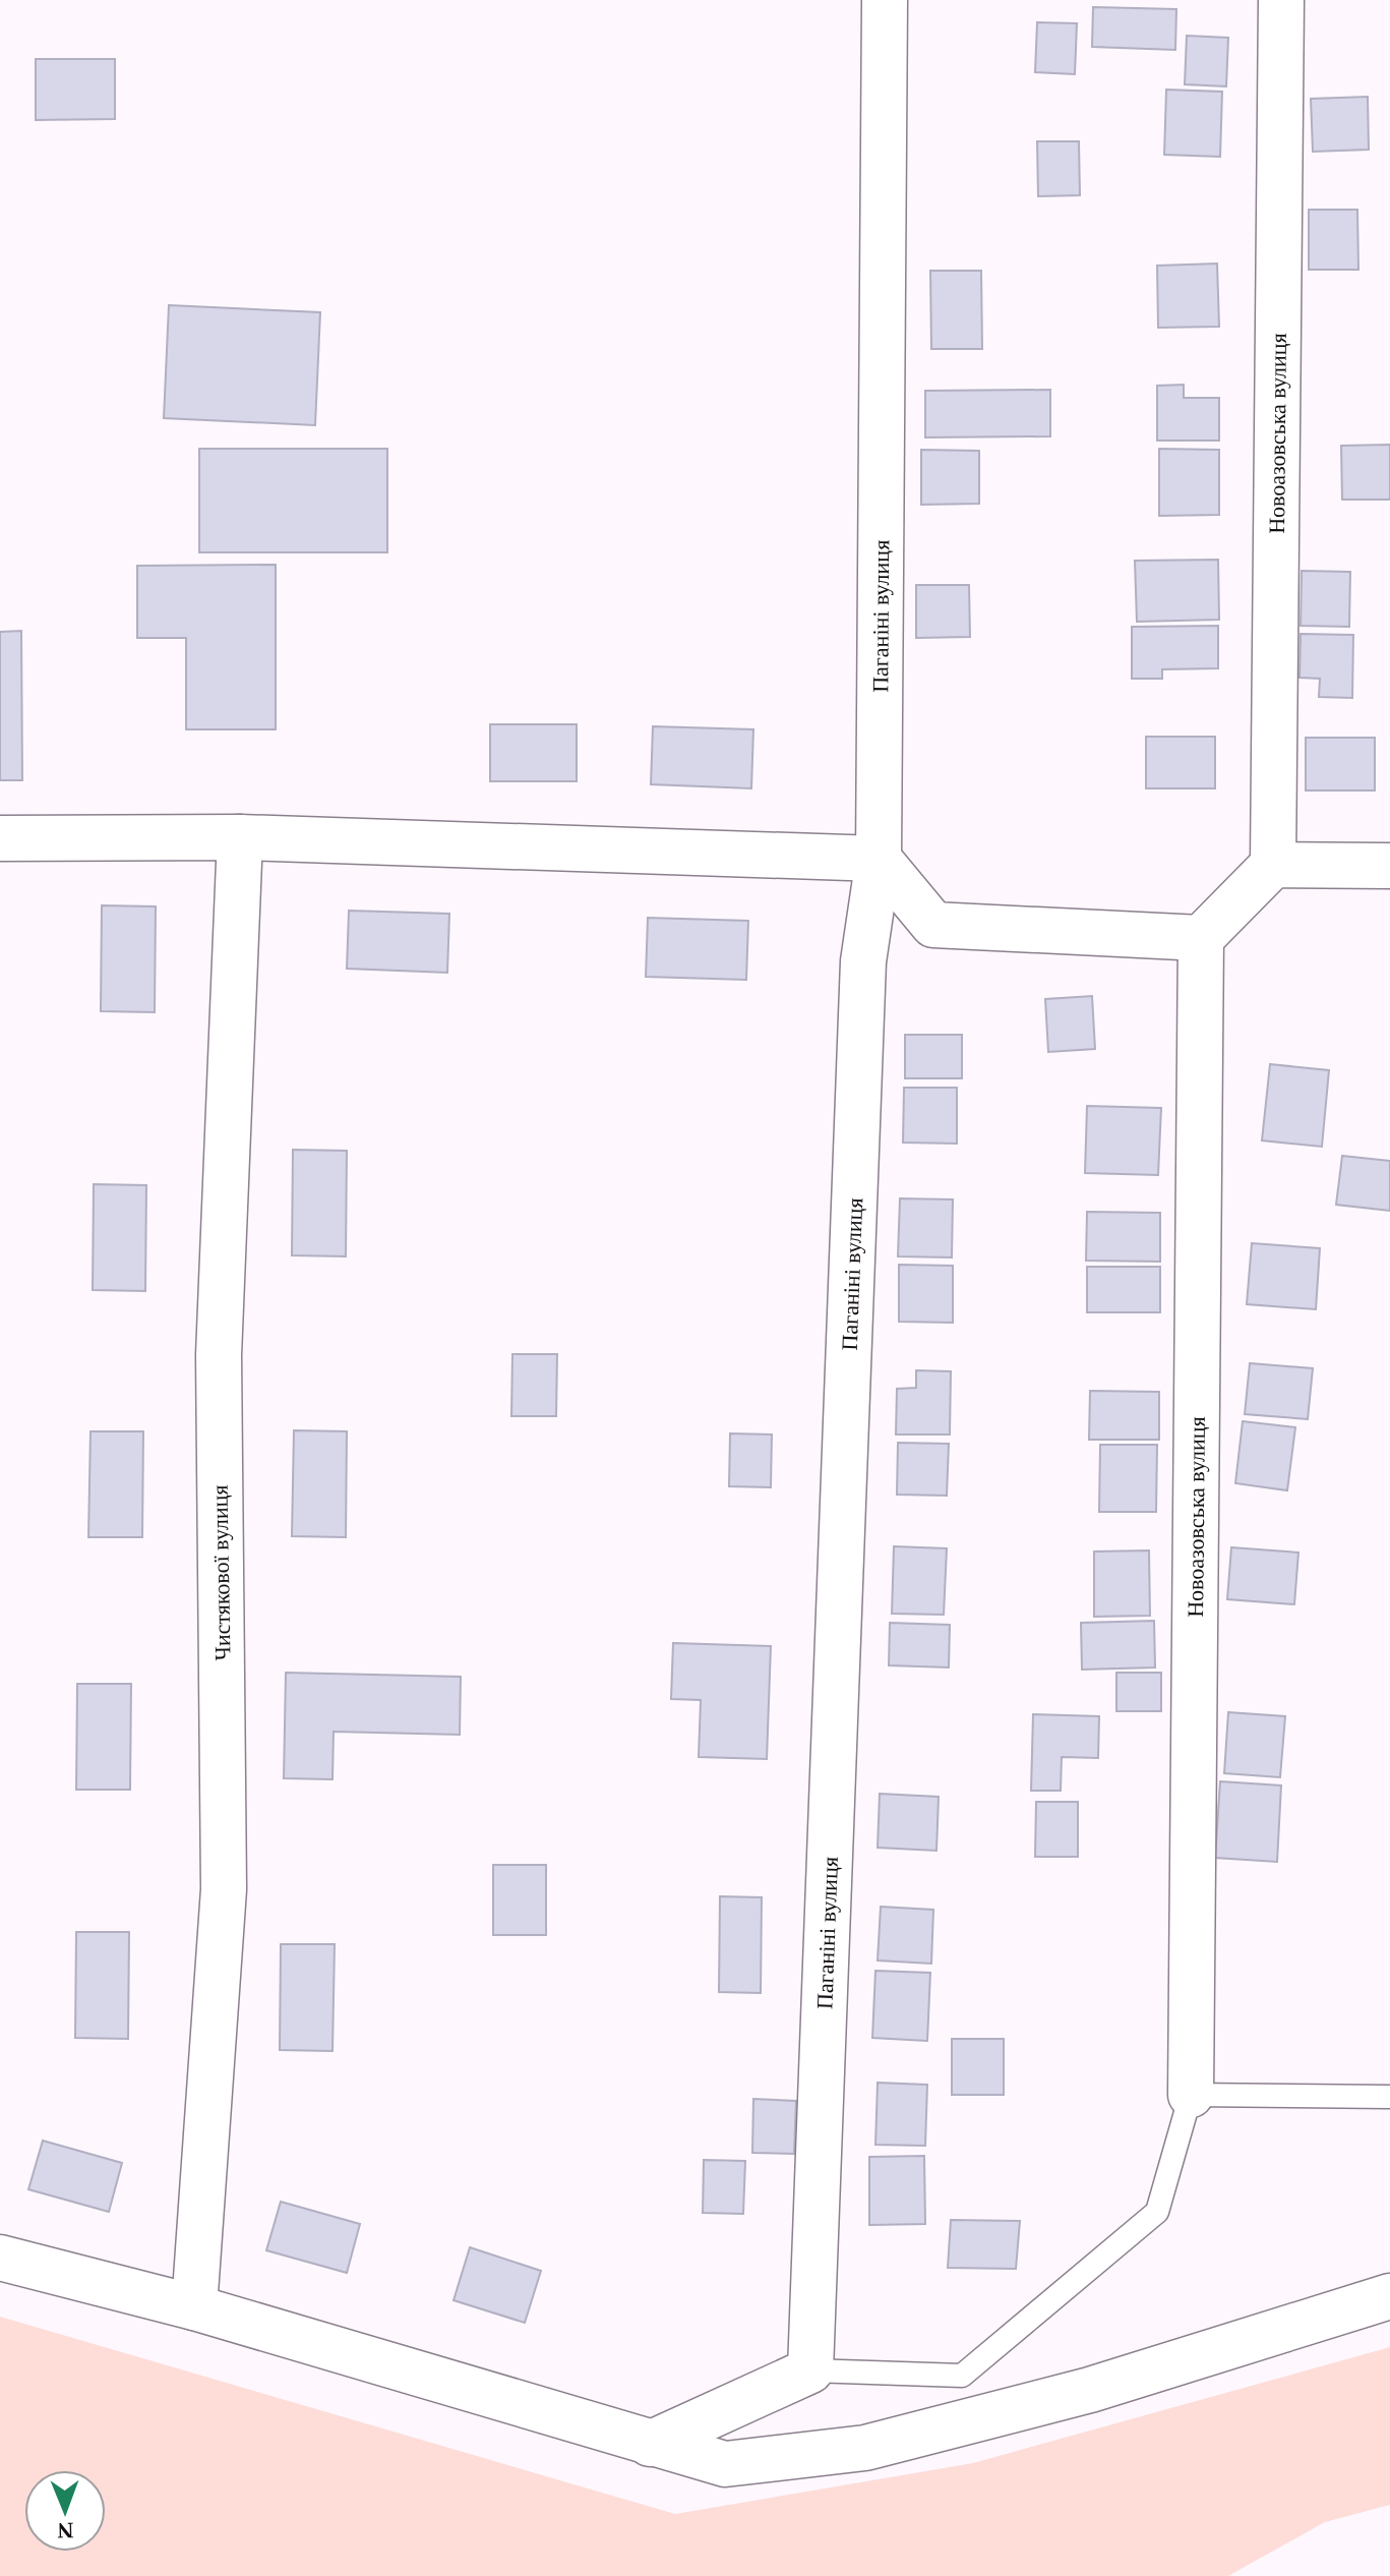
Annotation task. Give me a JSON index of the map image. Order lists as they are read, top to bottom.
{
  "streets": {
    "street": ["Новоазовська вулиця", "Паганіні вулиця", "Чистякової вулиця"]
  },
  "north": "bottom"
}
